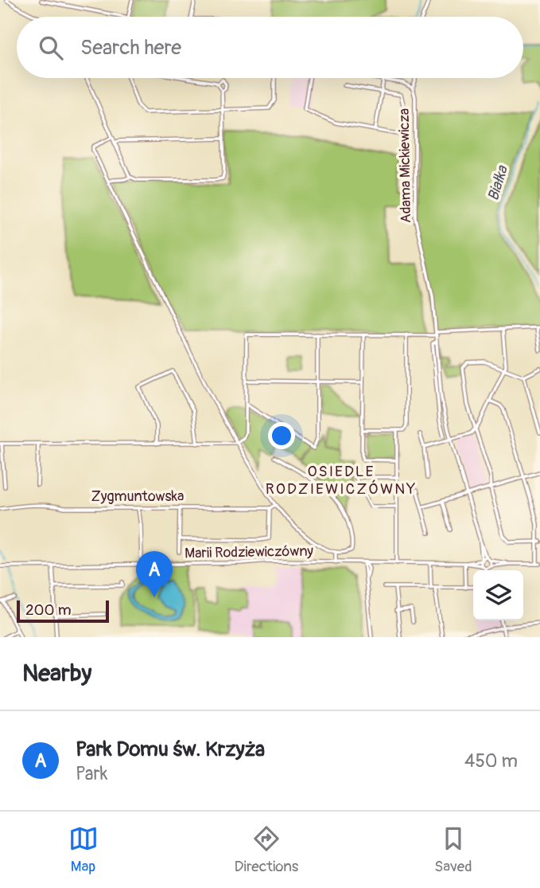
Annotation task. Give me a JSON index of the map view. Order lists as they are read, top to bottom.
{
  "streets": {
    "street": ["Adama Mickiewicza", "Zygmuntowska", "Marii Rodziewiczówny"]
  },
  "crossings": [
    ["Adama Mickiewicza", "Marii Rodziewiczówny"]
  ],
  "districts": ["OSIEDLE RODZIEWICZÓWNY"],
  "water": ["Białka"],
  "scale_bar": "200 m",
  "page": {
    "search": "Search here",
    "pins": "A",
    "scale": "200 m",
    "heading": "Nearby",
    "list": [
      {
        "mark": "A",
        "name": "Park Domu św. Krzyża",
        "note": "Park",
        "value": "450 m"
      }
    ],
    "nav": ["Map", "Directions", "Saved"]
  }
}
